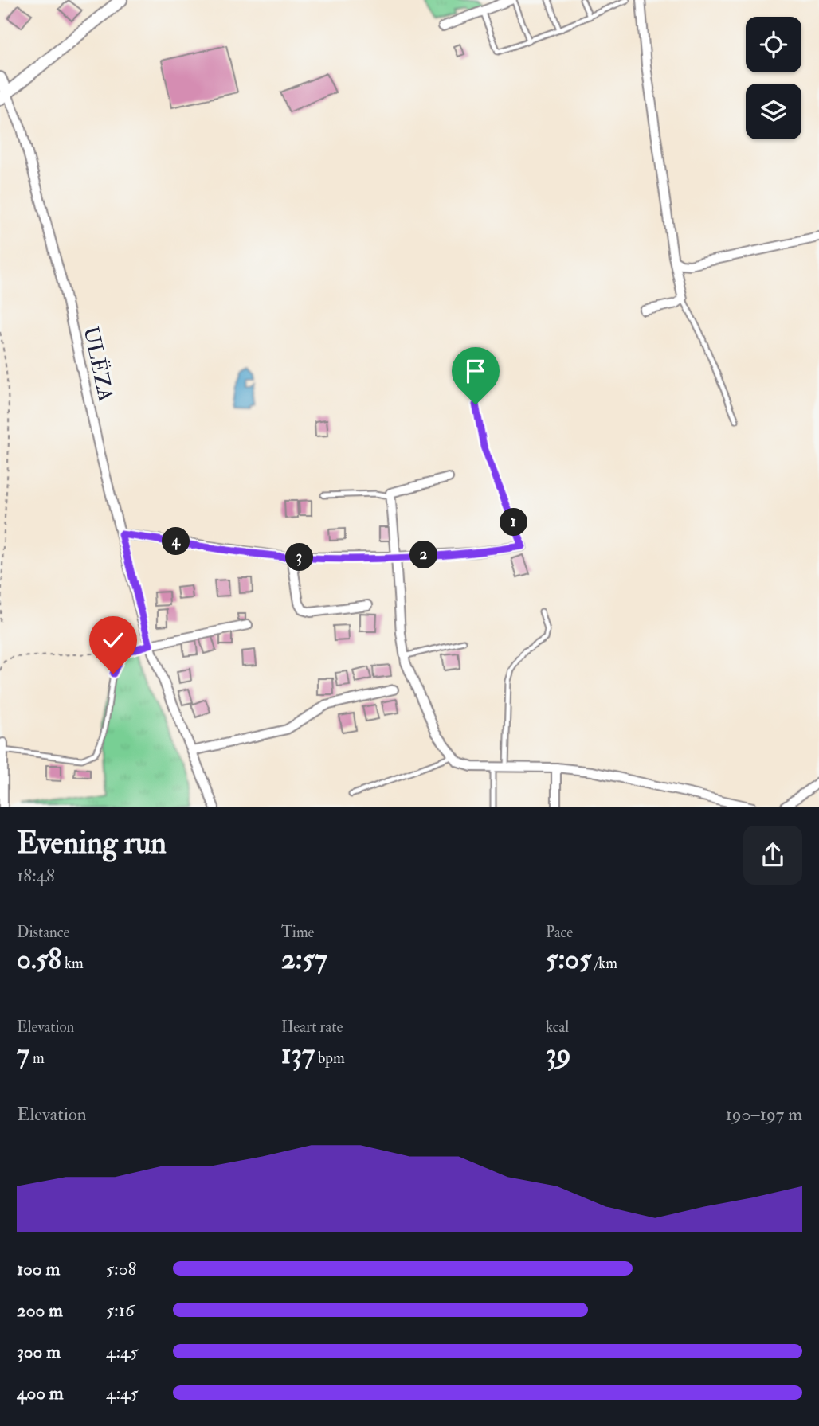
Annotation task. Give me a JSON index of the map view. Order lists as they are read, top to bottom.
{
  "streets": {
    "street": ["ULËZA"]
  },
  "page": {
    "pins": [
      "1",
      "4",
      "2",
      "3"
    ],
    "heading": ["Evening run", "18:48"],
    "stats": [
      ["Distance", "0.58 km"],
      ["Time", "2:57"],
      ["Pace", "5:05 /km"],
      ["Elevation", "7 m"],
      ["Heart rate", "137 bpm"],
      ["kcal", "39"]
    ],
    "chart": ["Elevation", "190–197 m"],
    "list": [
      {
        "name": "100 m",
        "note": "5:08"
      },
      {
        "name": "200 m",
        "note": "5:16"
      },
      {
        "name": "300 m",
        "note": "4:45"
      },
      {
        "name": "400 m",
        "note": "4:45"
      }
    ]
  }
}
